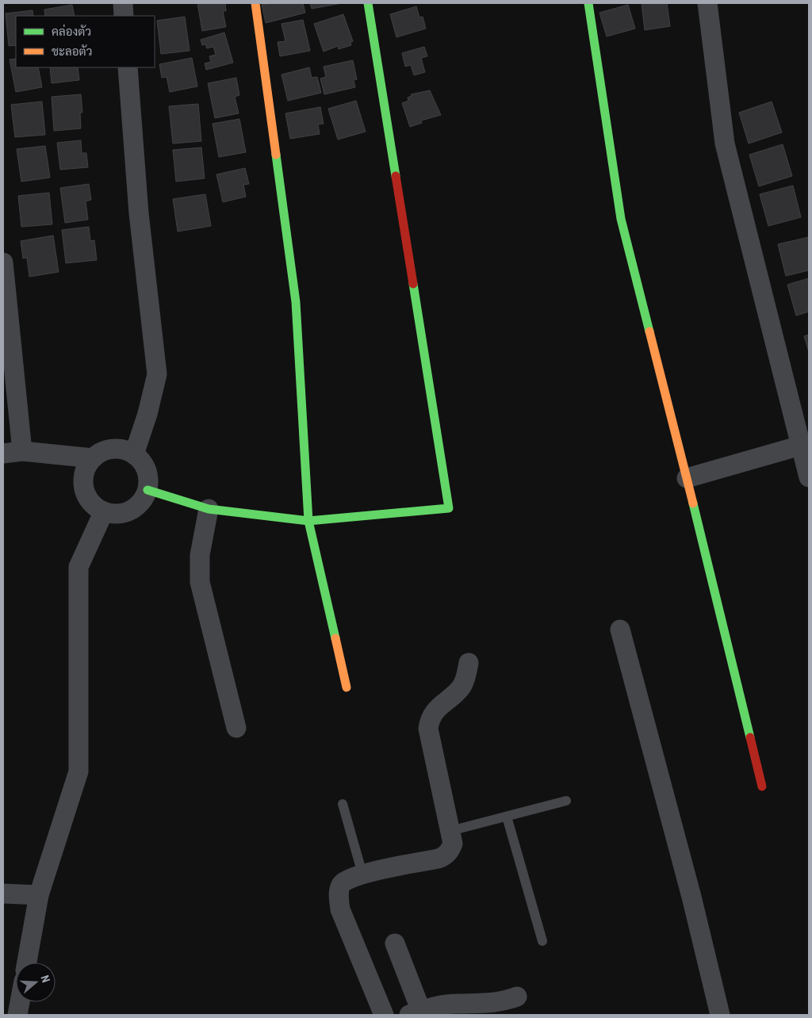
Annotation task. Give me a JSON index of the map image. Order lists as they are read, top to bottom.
{
  "legend": ["คล่องตัว", "ชะลอตัว"],
  "north": "right"
}
